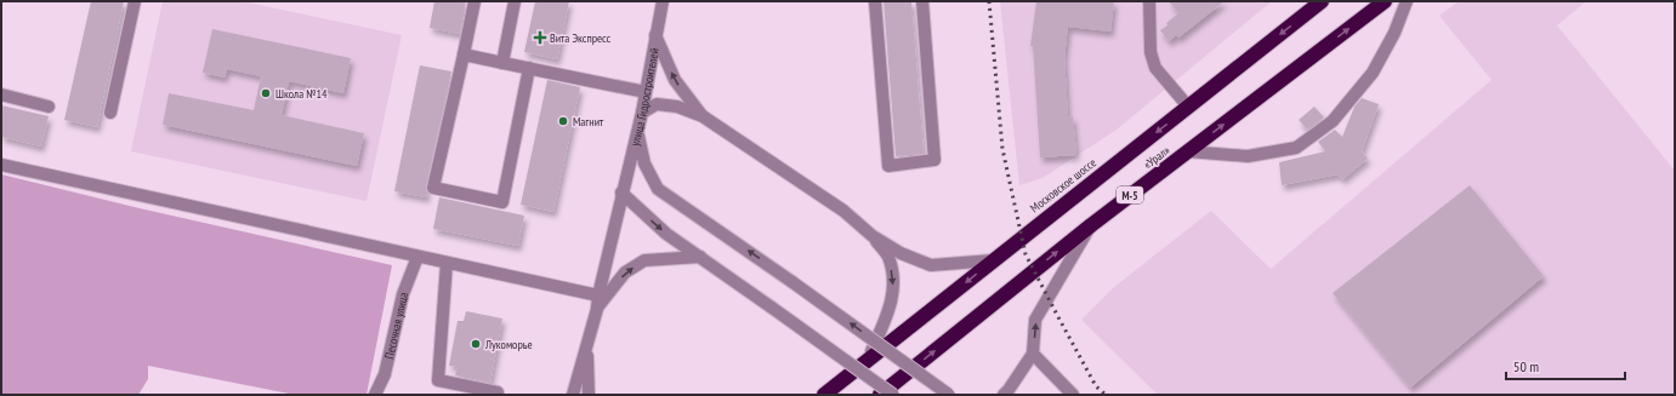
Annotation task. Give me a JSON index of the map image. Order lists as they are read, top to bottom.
{
  "streets": {
    "highway": ["«Урал»", "Московское шоссе", "М-5"],
    "street": ["улица Гидростроителей", "Песочная улица"]
  },
  "one_way": ["«Урал»", "Московское шоссе"],
  "places": {
    "health": ["Вита Экспресс"],
    "other": ["Школа №14", "Магнит", "Лукоморье"]
  },
  "scale_bar": "50 m"
}
